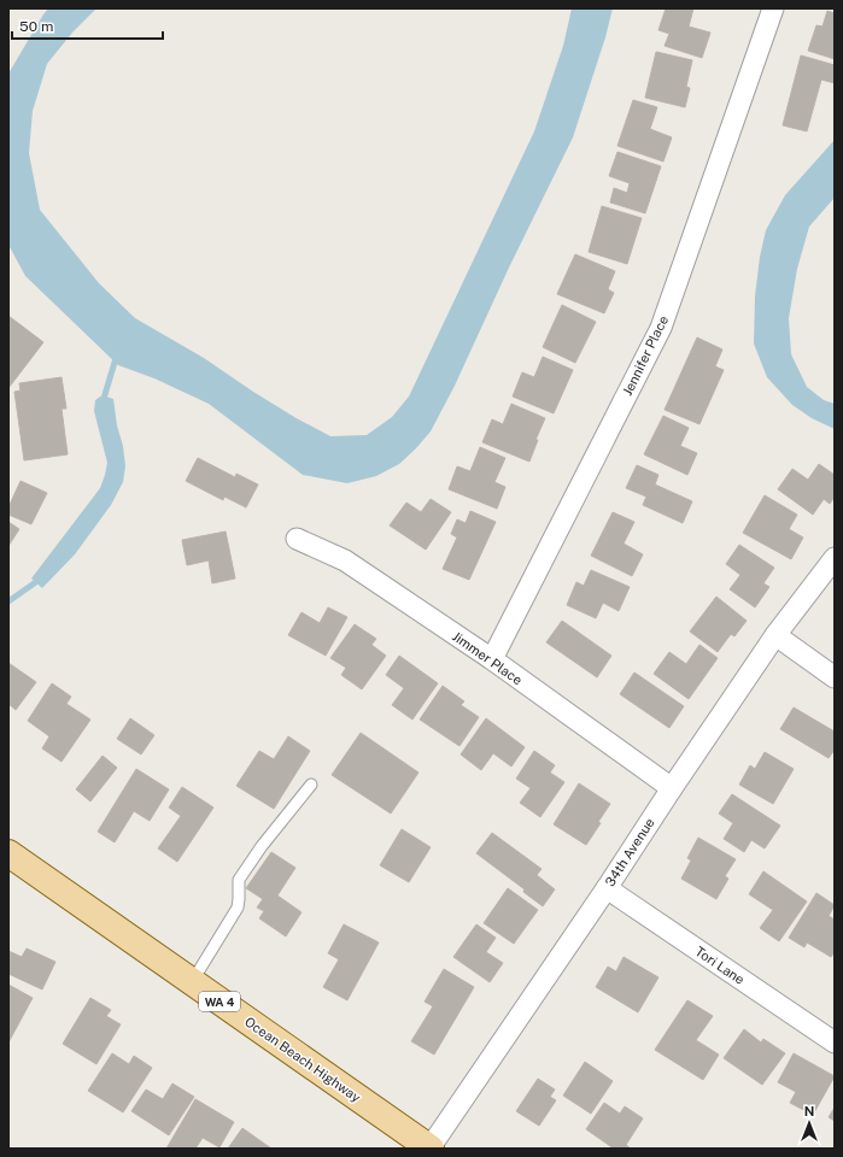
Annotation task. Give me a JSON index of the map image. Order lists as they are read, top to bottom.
{
  "streets": {
    "main road": ["WA 4", "Ocean Beach Highway"],
    "street": [
      "Jennifer Place",
      "Jimmer Place",
      "34th Avenue",
      "Tori Lane"
    ]
  },
  "crossings": [
    ["Jennifer Place", "Jimmer Place"],
    ["Jimmer Place", "34th Avenue"],
    ["34th Avenue", "Tori Lane"],
    ["34th Avenue", "Ocean Beach Highway"]
  ],
  "scale_bar": "50 m",
  "north": "top"
}
